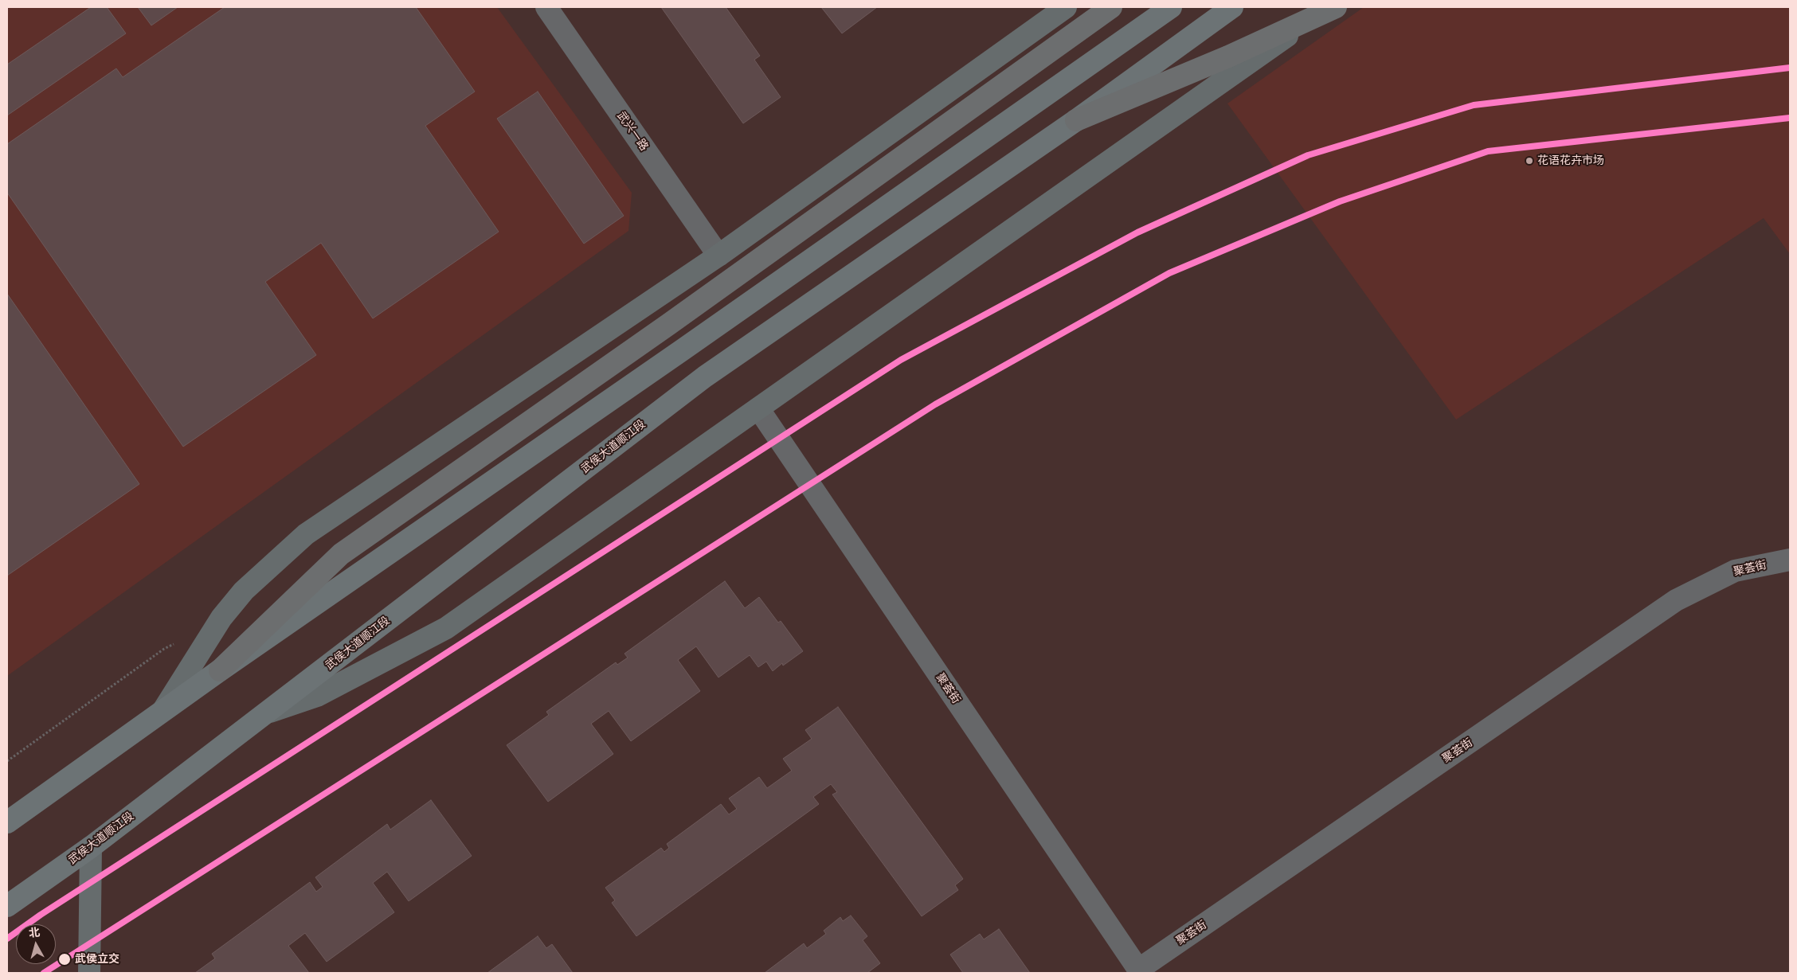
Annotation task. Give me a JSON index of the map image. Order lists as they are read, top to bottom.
{
  "streets": {
    "main road": ["武侯大道顺江段"],
    "street": ["武兴一路", "聚荟街"]
  },
  "places": ["花语花卉市场", "武侯立交"],
  "north": "top"
}
